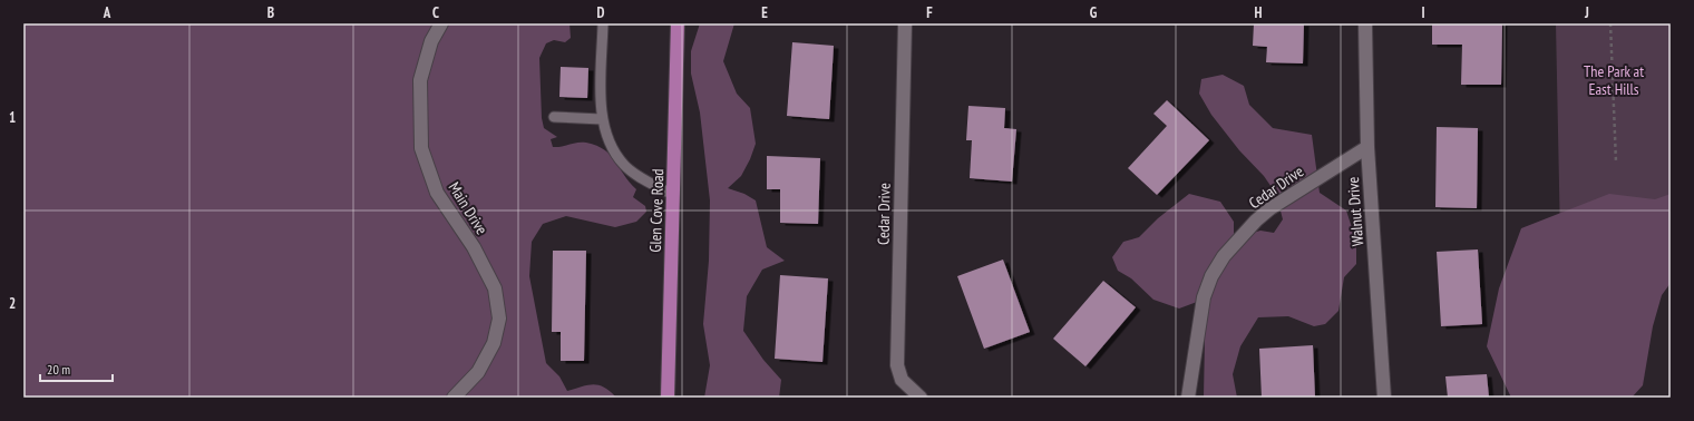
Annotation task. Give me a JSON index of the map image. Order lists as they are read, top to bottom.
{
  "streets": {
    "main road": ["Glen Cove Road"],
    "street": ["Cedar Drive", "Main Drive", "Walnut Drive"]
  },
  "crossings": [
    ["Cedar Drive", "Walnut Drive"]
  ],
  "parks": ["The Park at East Hills"],
  "scale_bar": "20 m",
  "grid": {
    "columns": [
      "A",
      "B",
      "C",
      "D",
      "E",
      "F",
      "G",
      "H",
      "I",
      "J"
    ],
    "rows": ["1", "2"]
  }
}
